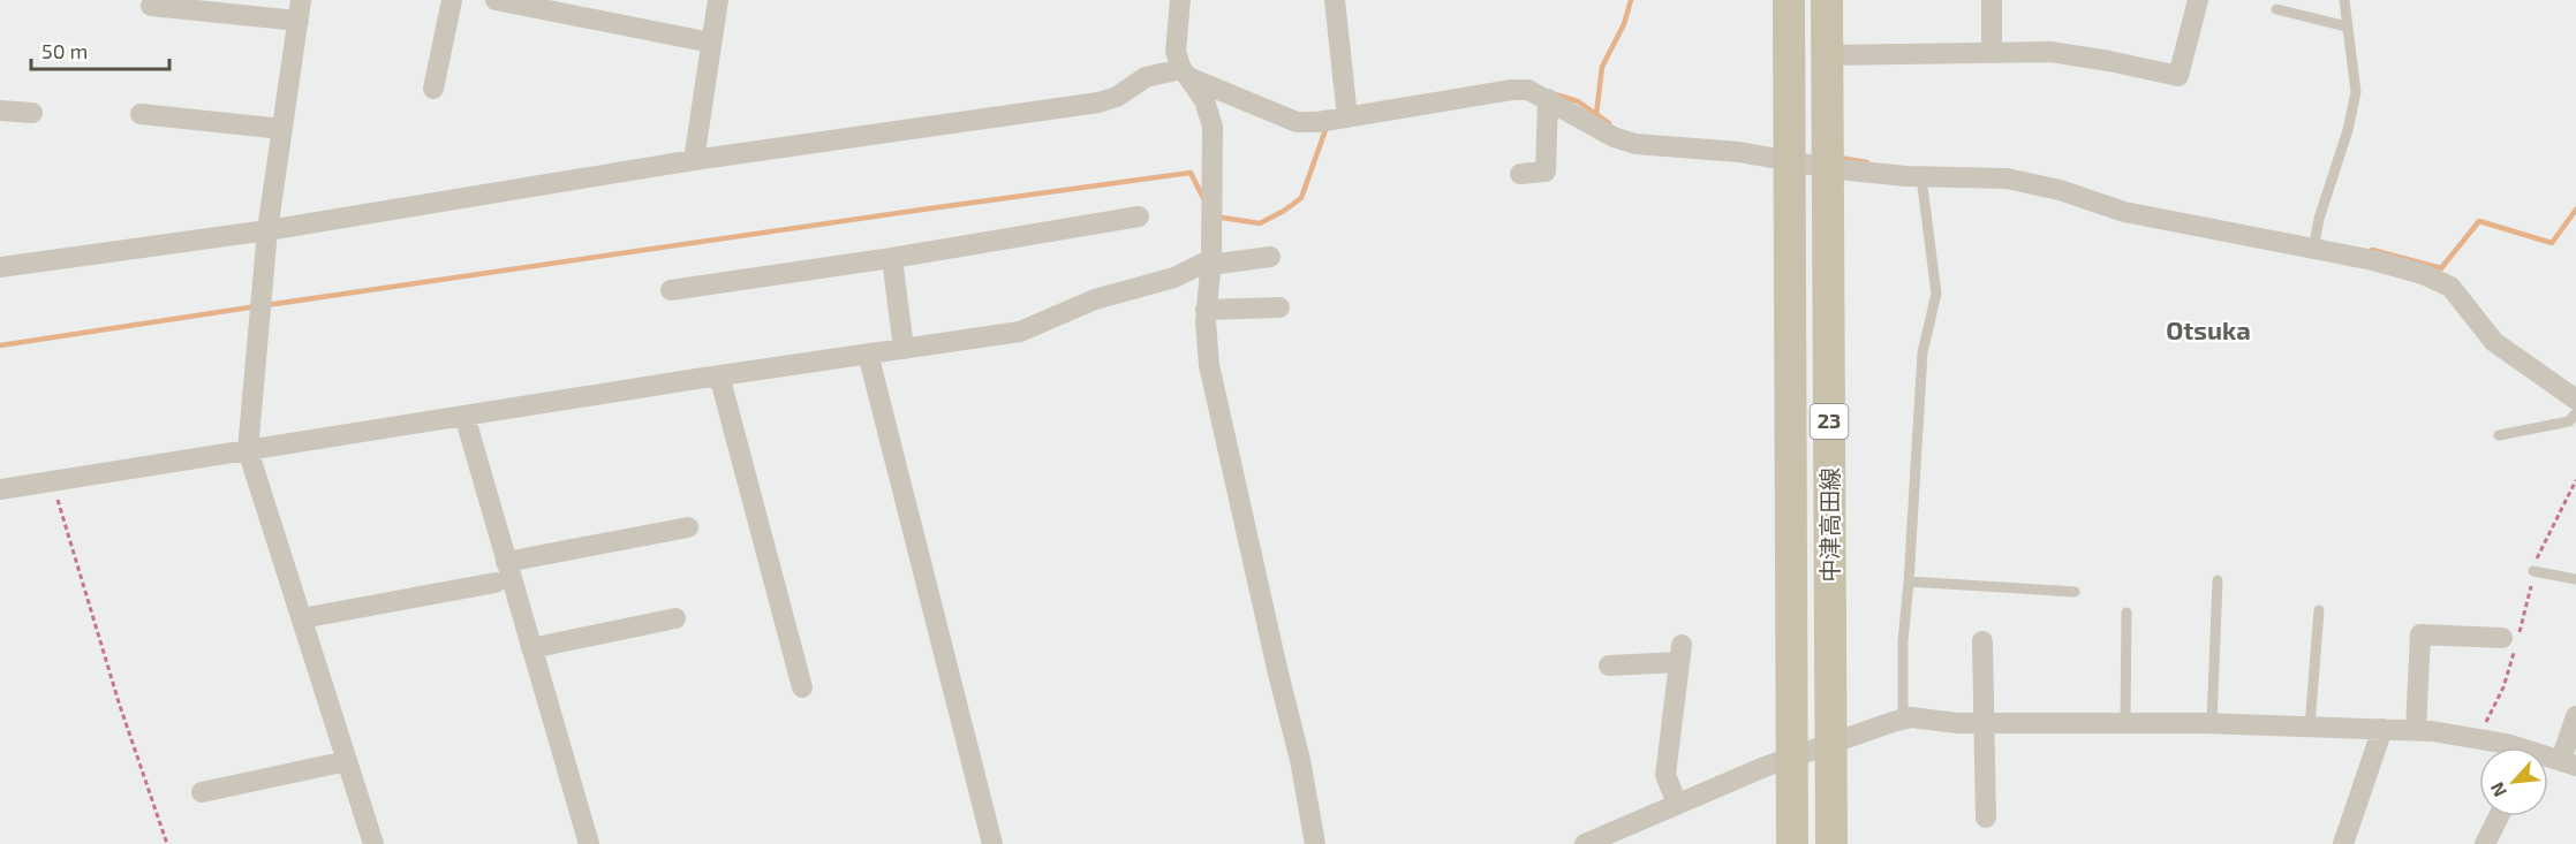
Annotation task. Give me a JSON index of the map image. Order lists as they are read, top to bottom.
{
  "streets": {
    "main road": ["23", "中津高田線"]
  },
  "districts": ["Otsuka"],
  "scale_bar": "50 m",
  "north": "bottom left"
}
